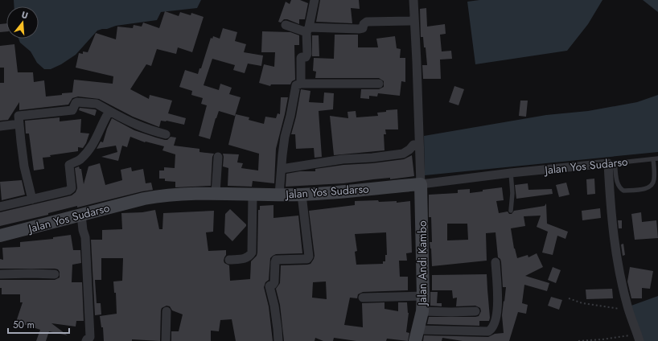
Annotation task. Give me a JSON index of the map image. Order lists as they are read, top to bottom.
{
  "streets": {
    "street": ["Jalan Yos Sudarso", "Jalan Andi Kambo"]
  },
  "crossings": [
    ["Jalan Yos Sudarso", "Jalan Andi Kambo"]
  ],
  "scale_bar": "50 m",
  "north": "top"
}
